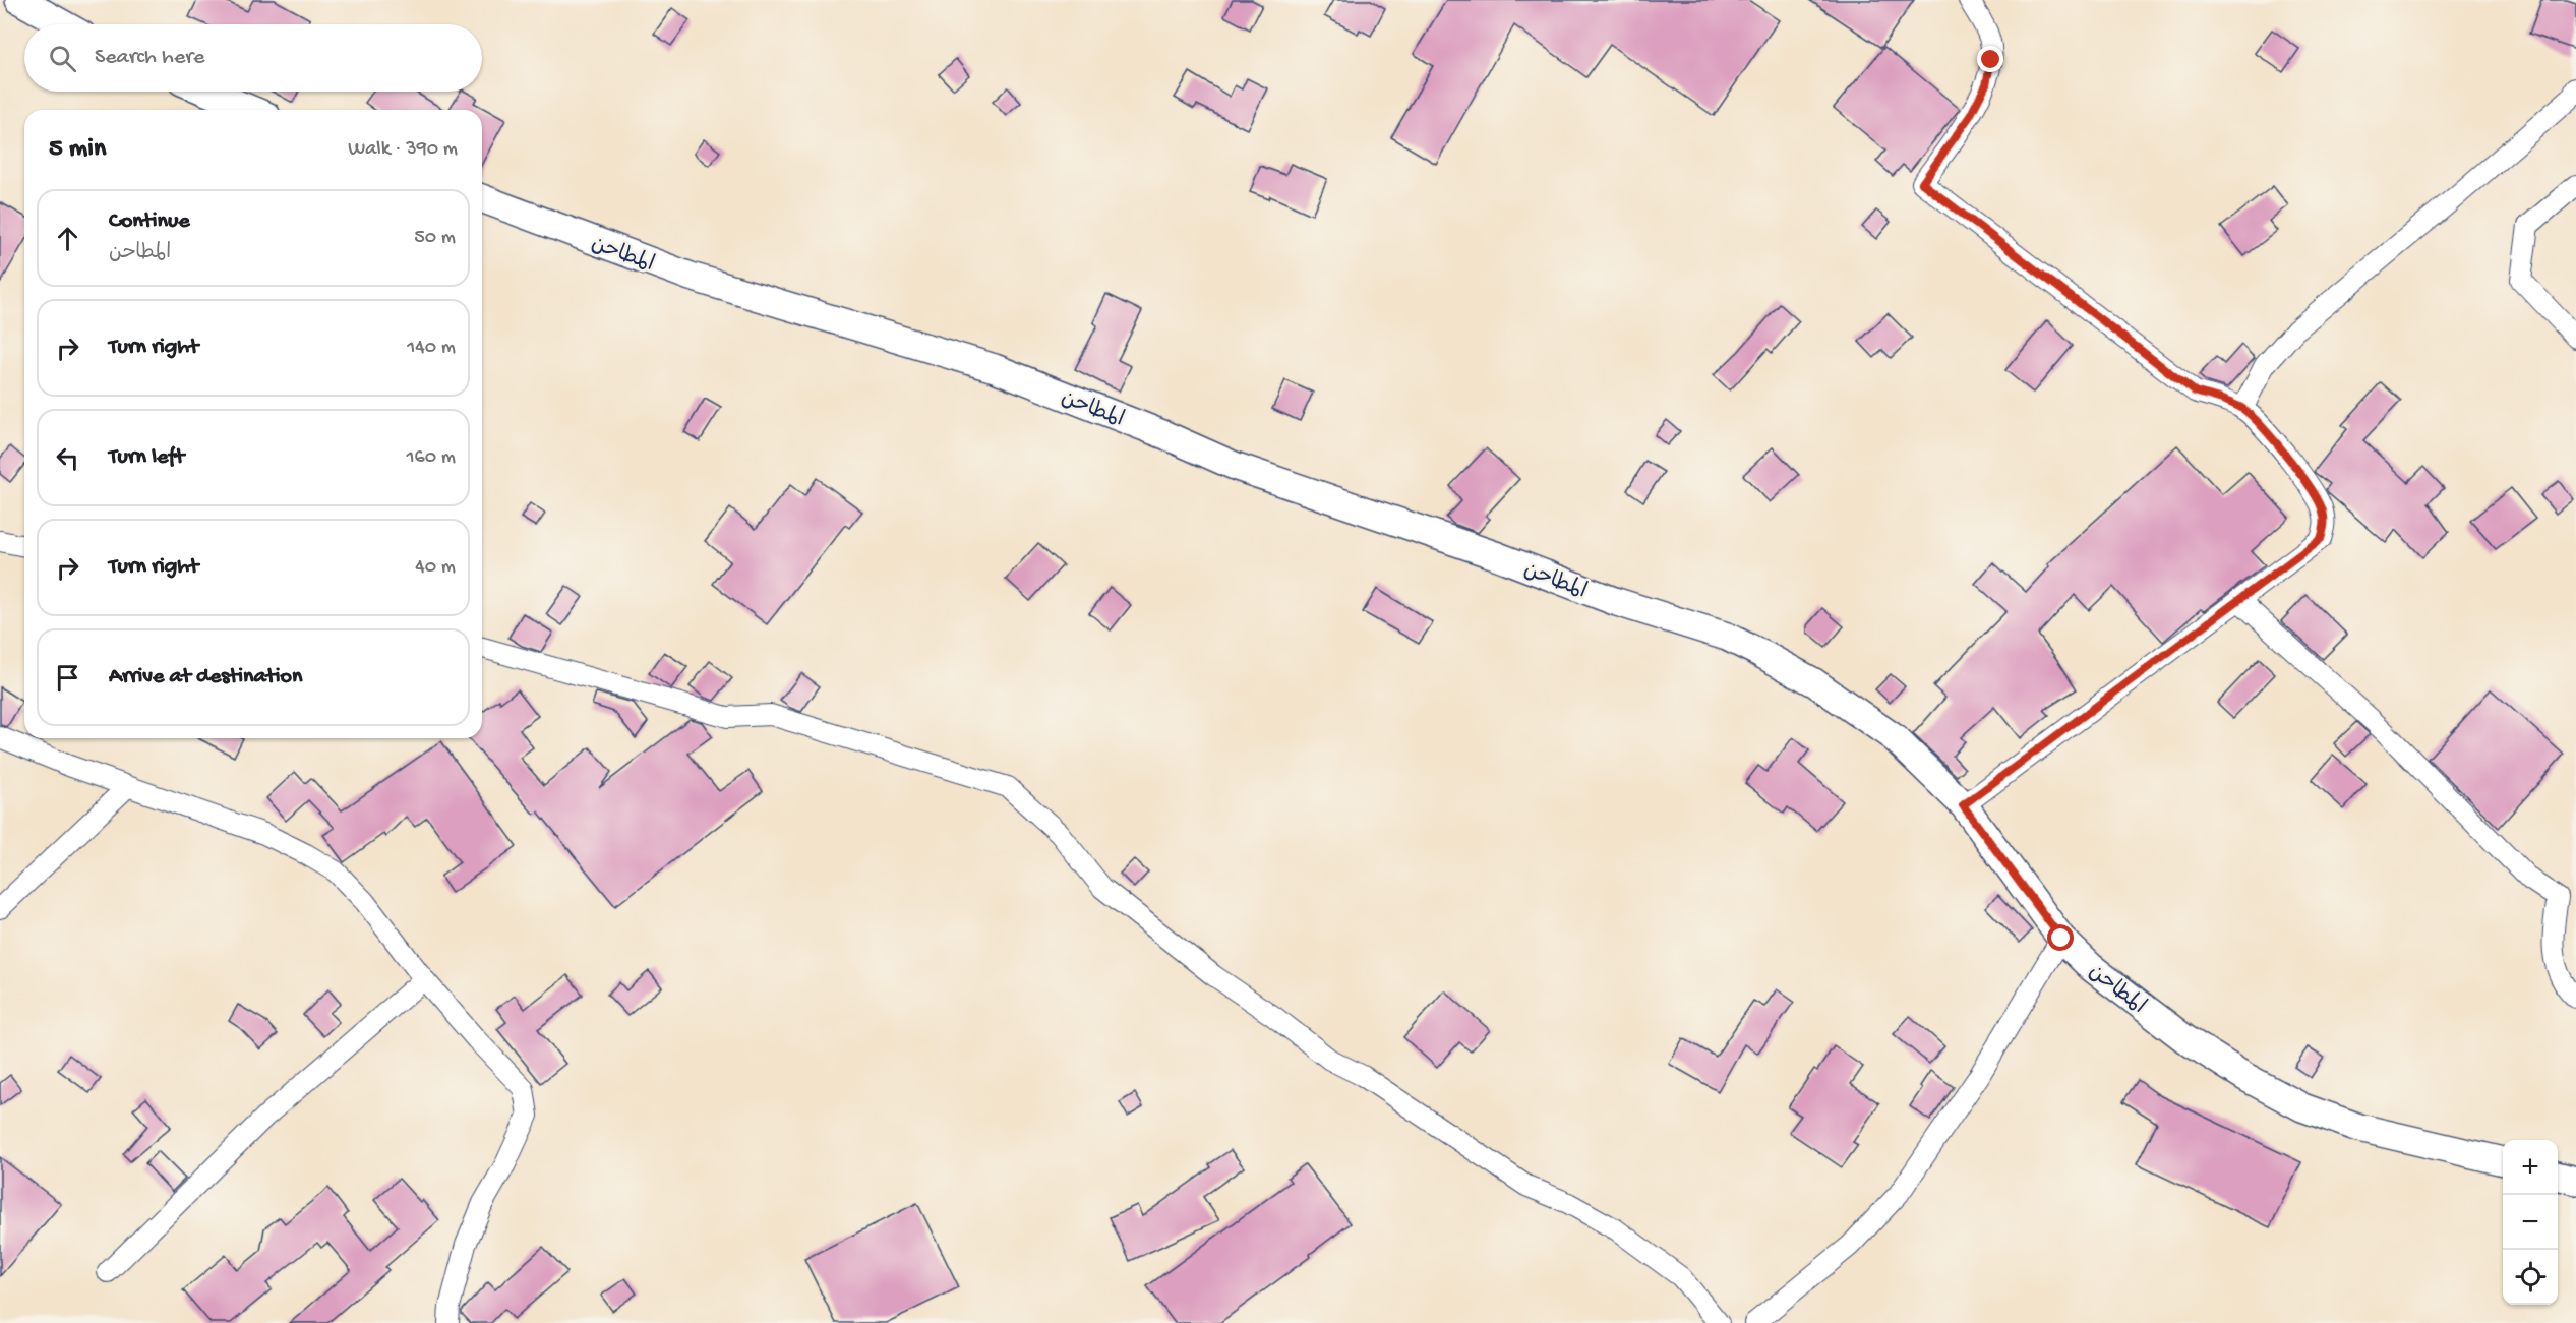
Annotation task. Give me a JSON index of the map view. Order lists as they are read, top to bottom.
{
  "streets": {
    "main road": ["المطاحن"]
  },
  "page": {
    "search": "Search here",
    "heading": ["5 min", "Walk · 390 m"],
    "list": [
      ["Continue", "المطاحن", "50 m"],
      ["Turn right", "140 m"],
      ["Turn left", "160 m"],
      ["Turn right", "40 m"],
      "Arrive at destination"
    ],
    "map_buttons": ["+", "−"]
  }
}
